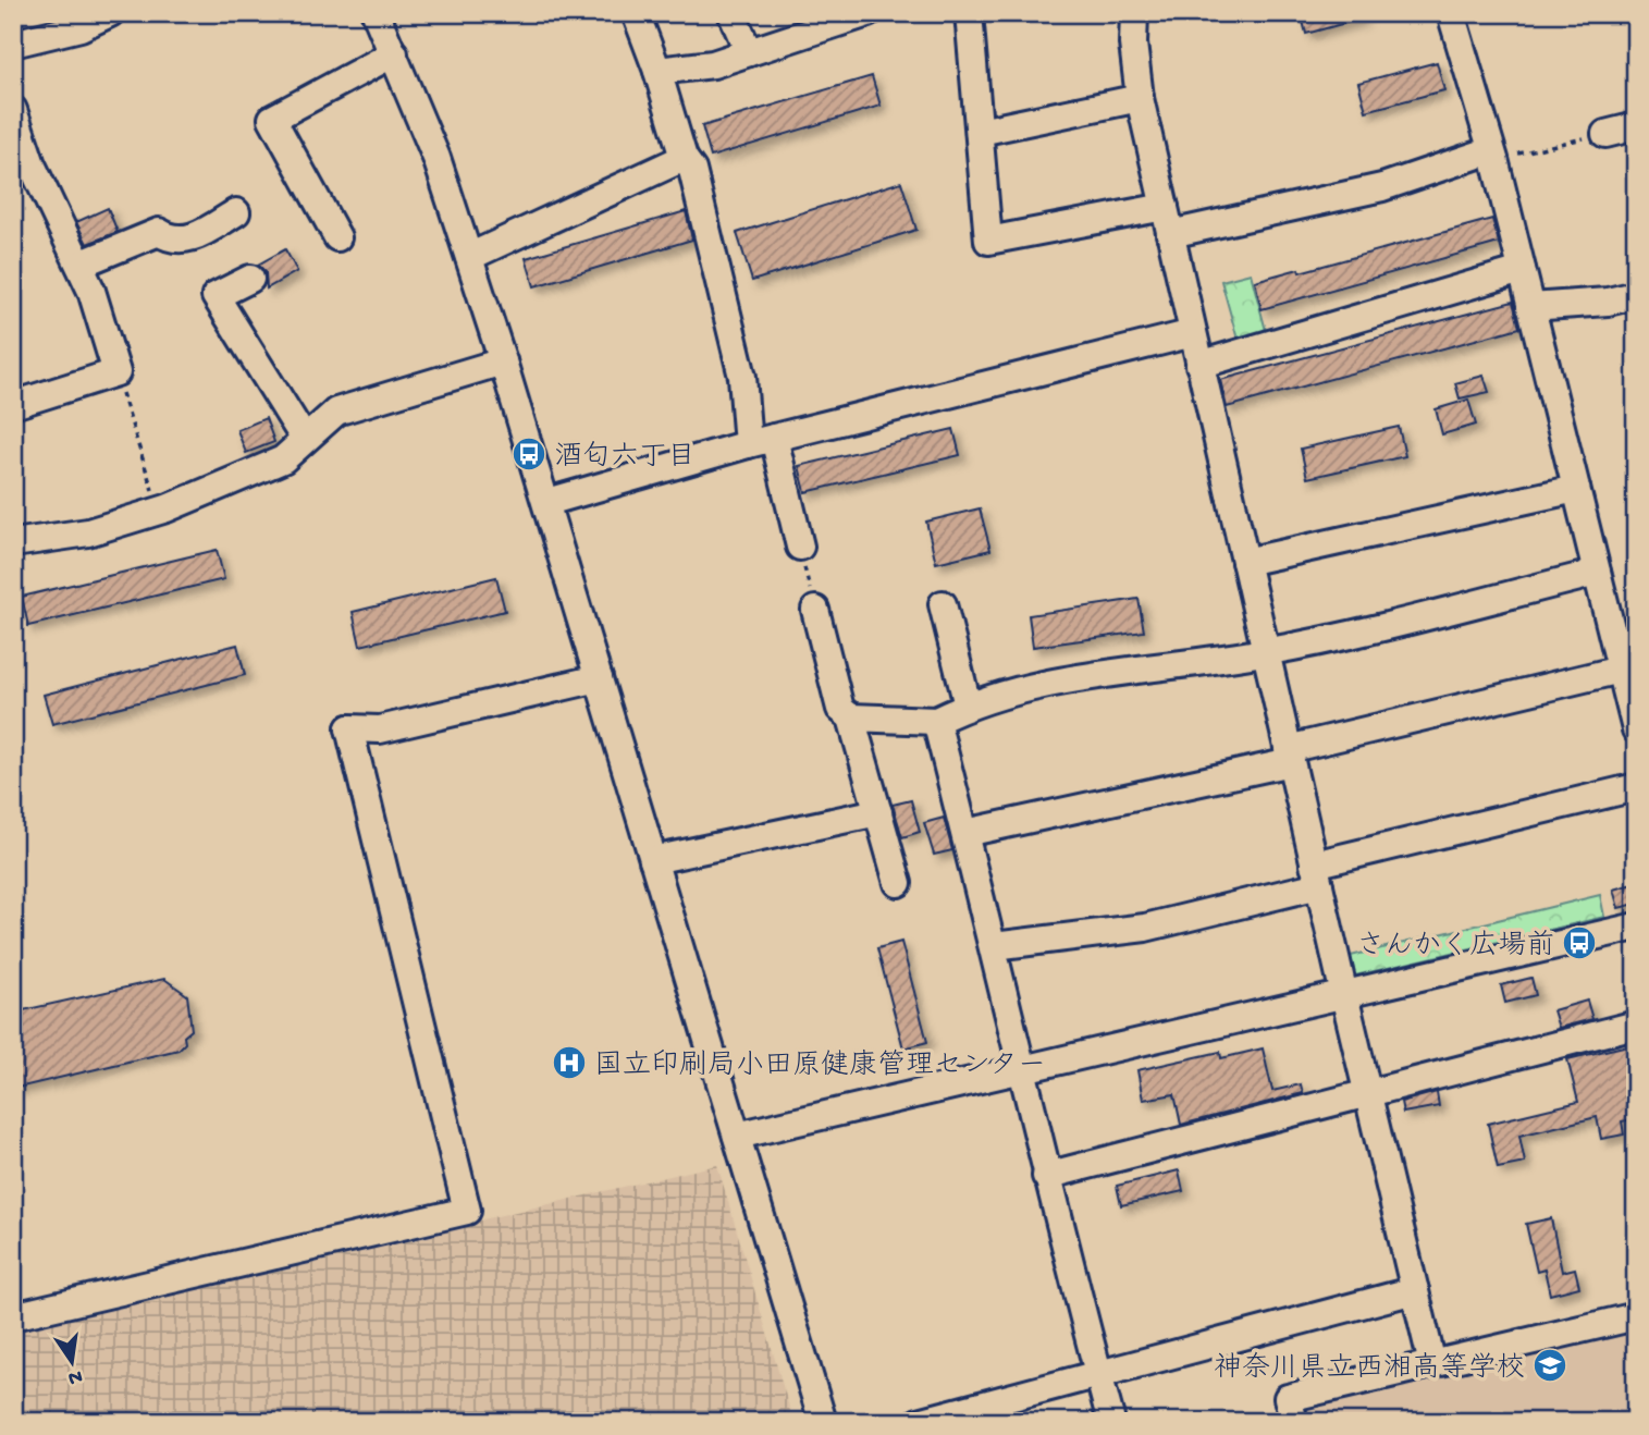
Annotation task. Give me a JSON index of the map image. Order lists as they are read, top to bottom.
{
  "places": {
    "bus stop": ["酒匂六丁目", "さんかく広場前"],
    "hospital": ["国立印刷局小田原健康管理センター"],
    "school or university": ["神奈川県立西湘高等学校"]
  },
  "north": "bottom"
}
